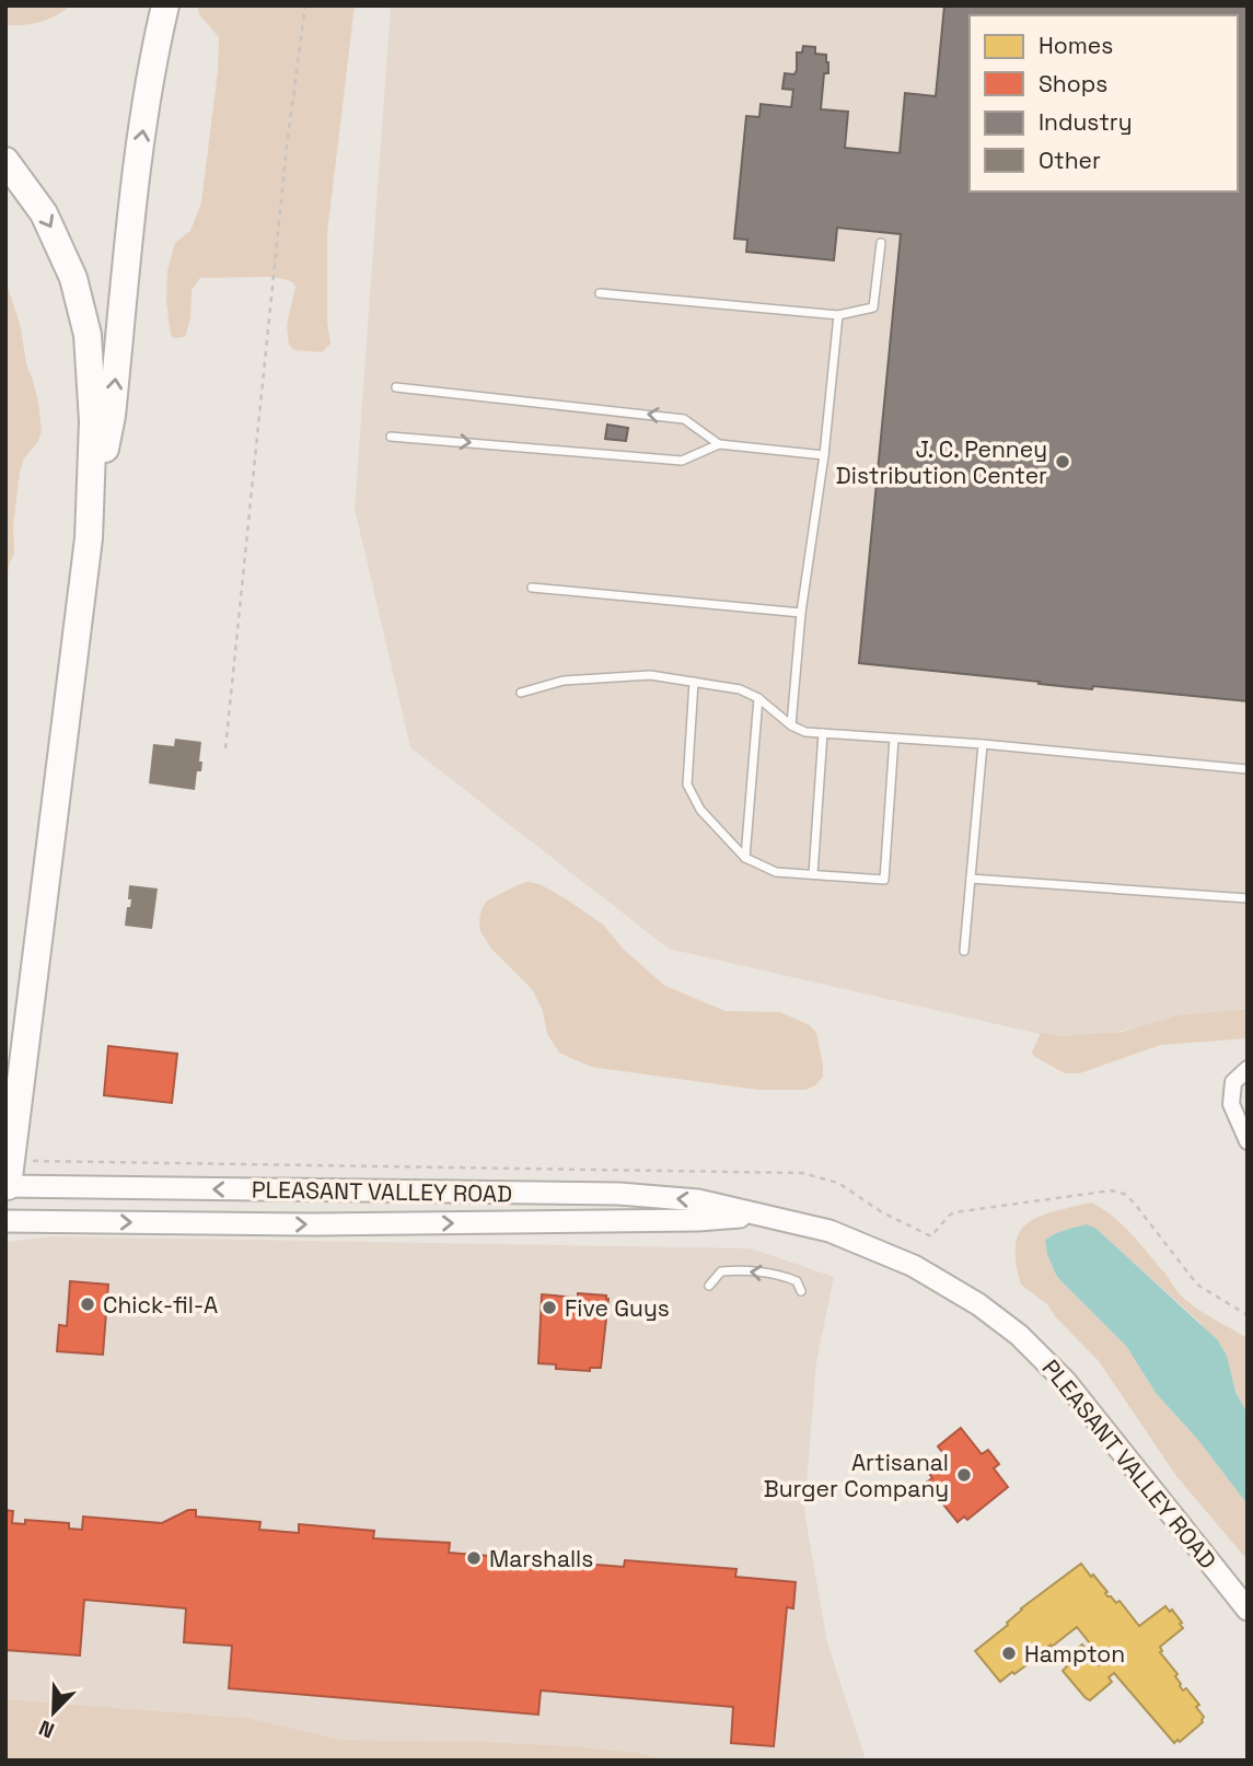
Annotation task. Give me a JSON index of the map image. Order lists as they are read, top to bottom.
{
  "streets": {
    "main road": ["PLEASANT VALLEY ROAD"]
  },
  "places": [
    "J. C. Penney Distribution Center",
    "Chick-fil-A",
    "Five Guys",
    "Artisanal Burger Company",
    "Marshalls",
    "Hampton"
  ],
  "legend": [
    "Homes",
    "Shops",
    "Industry",
    "Other"
  ],
  "north": "bottom left"
}
